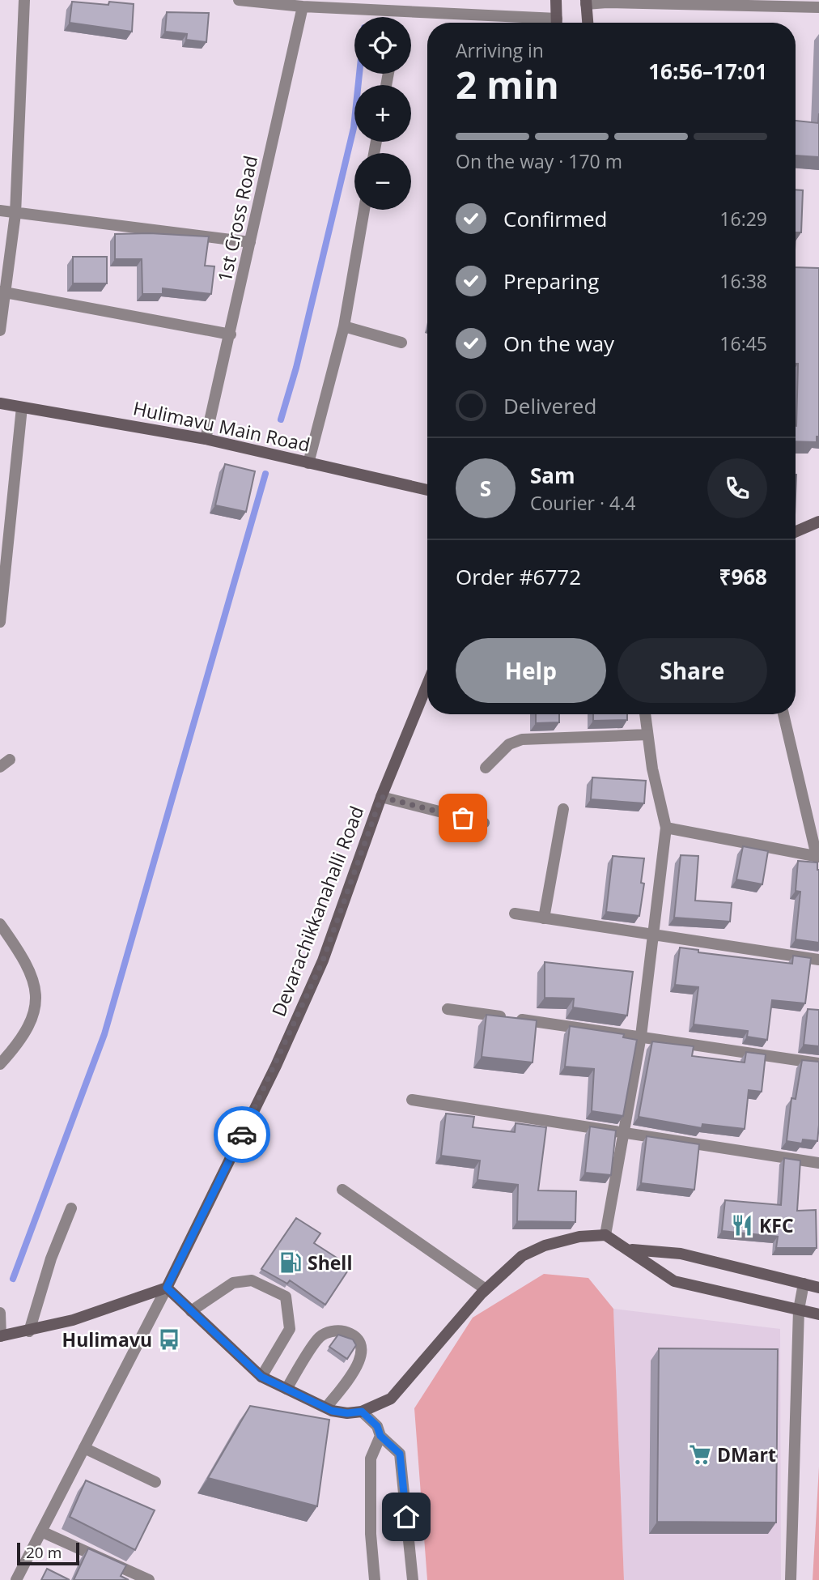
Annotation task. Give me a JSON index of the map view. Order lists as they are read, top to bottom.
{
  "streets": {
    "main road": ["Hulimavu Main Road", "Devarachikkanahalli Road"],
    "street": ["1st Cross Road"]
  },
  "crossings": [
    ["1st Cross Road", "Hulimavu Main Road"]
  ],
  "places": {
    "restaurant": ["KFC"],
    "fuel station": ["Shell"],
    "bus stop": ["Hulimavu"],
    "supermarket": ["DMart"]
  },
  "scale_bar": "20 m",
  "page": {
    "map_buttons": ["+", "−"],
    "heading": ["2 min", "Arriving in", "16:56–17:01"],
    "panel": [
      "Sam",
      "Courier · 4.4",
      "Order #6772",
      "₹968"
    ],
    "bar": "On the way · 170 m",
    "list": [
      ["Confirmed", "16:29"],
      ["Preparing", "16:38"],
      ["On the way", "16:45"],
      "Delivered"
    ],
    "round": "S",
    "buttons": ["Help", "Share"],
    "scale": "20 m"
  }
}
